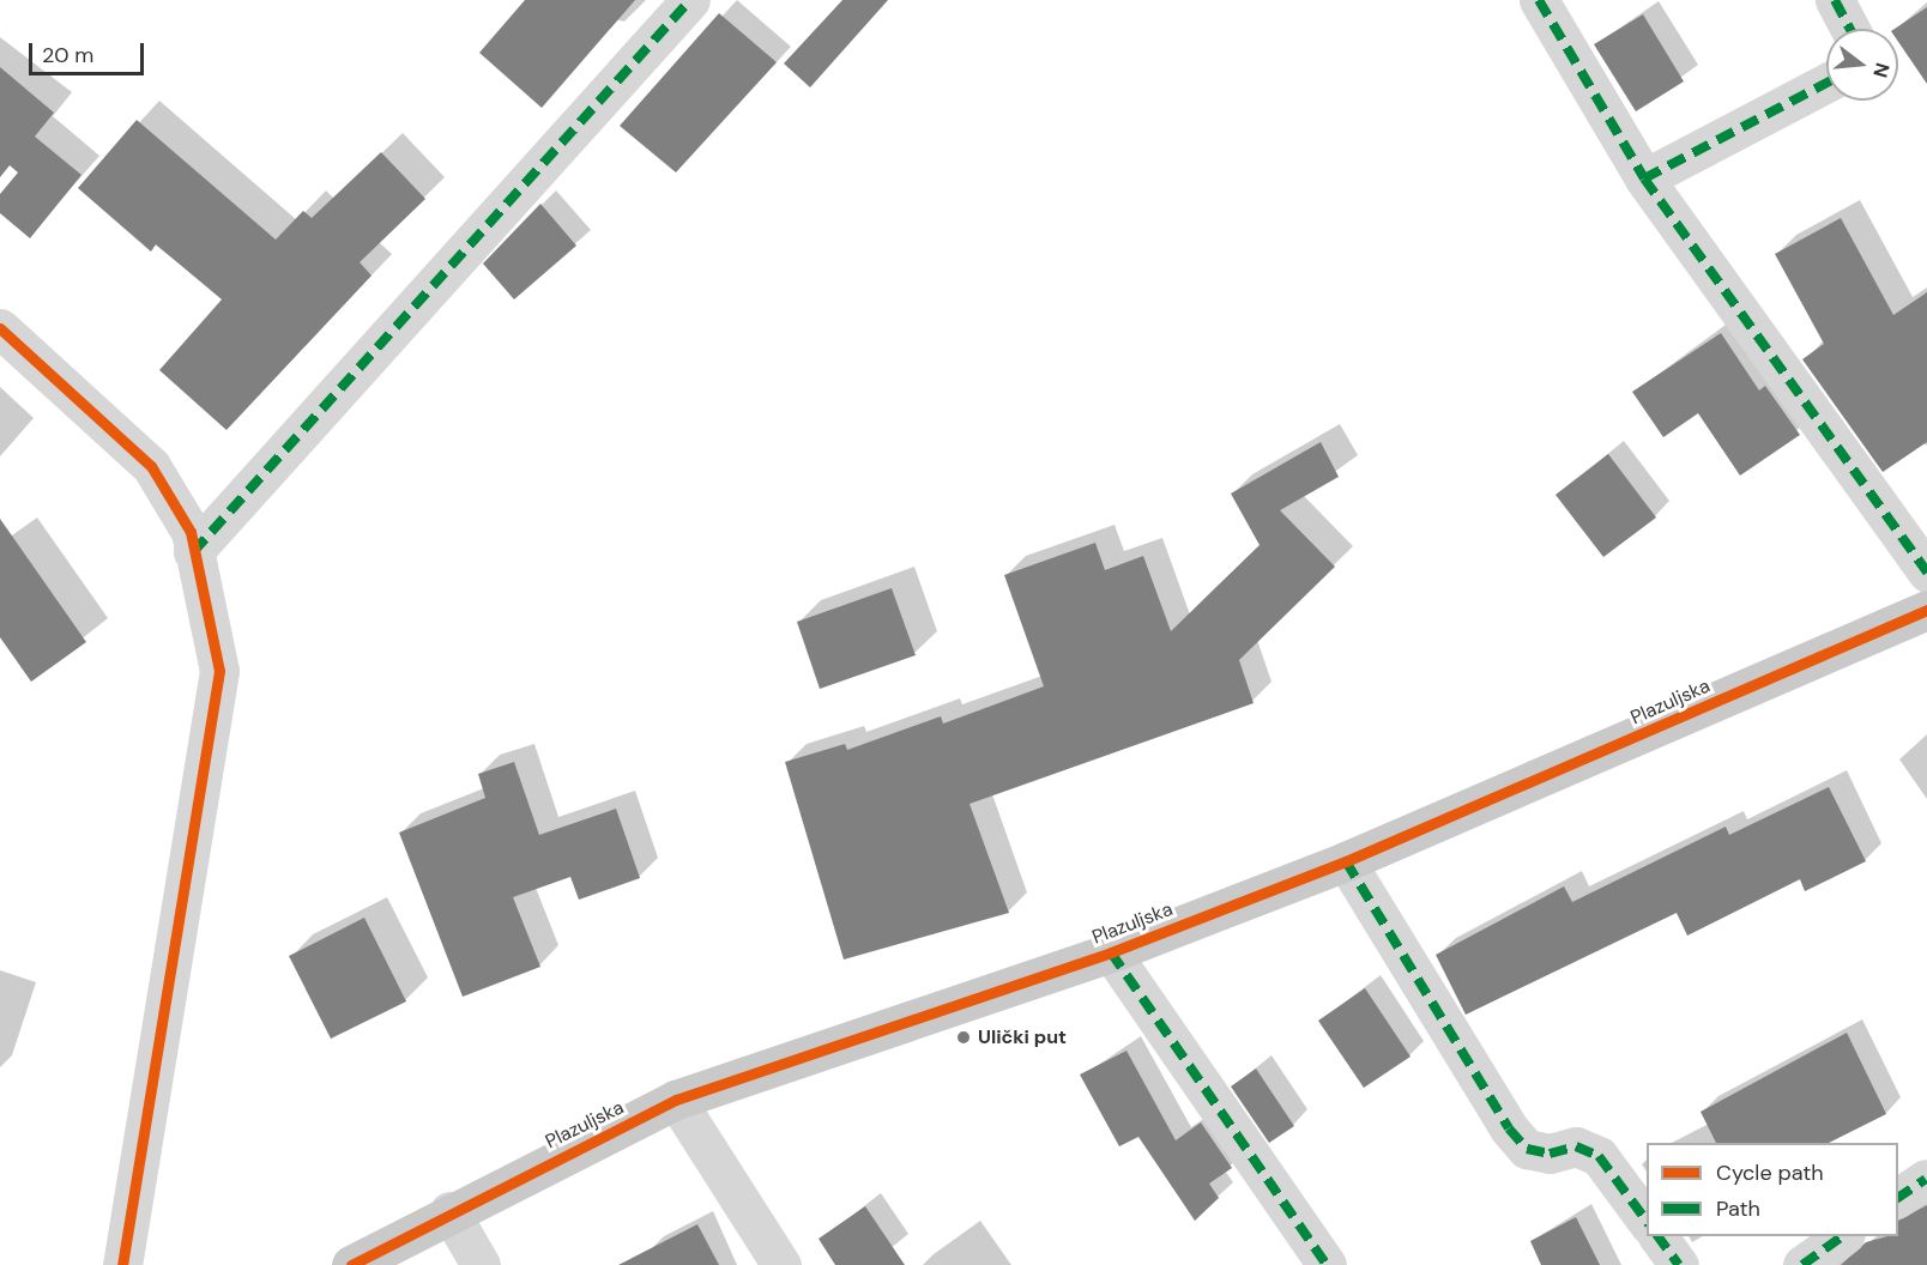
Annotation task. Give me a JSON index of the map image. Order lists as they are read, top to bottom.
{
  "streets": {
    "main road": ["Plazuljska"]
  },
  "places": ["Ulički put"],
  "legend": ["Cycle path", "Path"],
  "scale_bar": "20 m",
  "north": "right"
}
